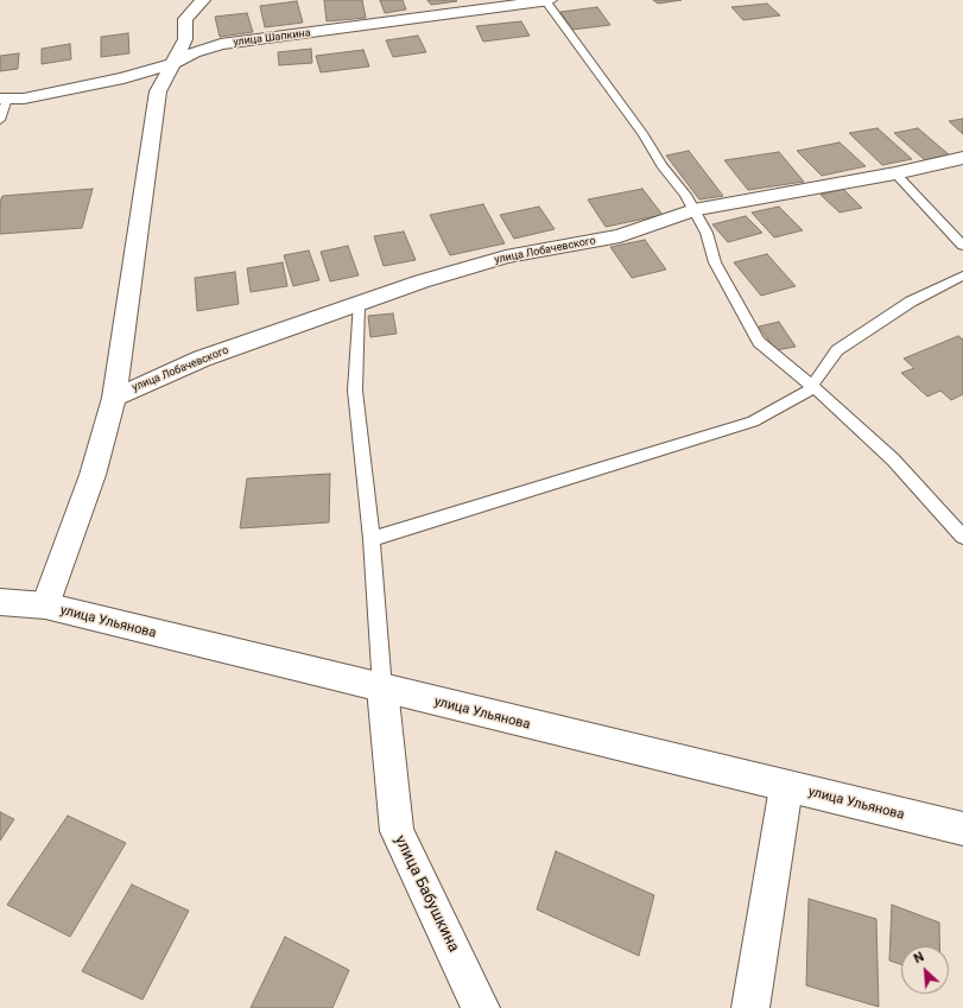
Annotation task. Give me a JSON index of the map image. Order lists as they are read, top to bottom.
{
  "streets": {
    "street": [
      "улица Шапкина",
      "улица Лобачевского",
      "улица Ульянова",
      "улица Бабушкина"
    ]
  },
  "crossings": [
    ["улица Ульянова", "улица Бабушкина"]
  ],
  "north": "top left"
}
